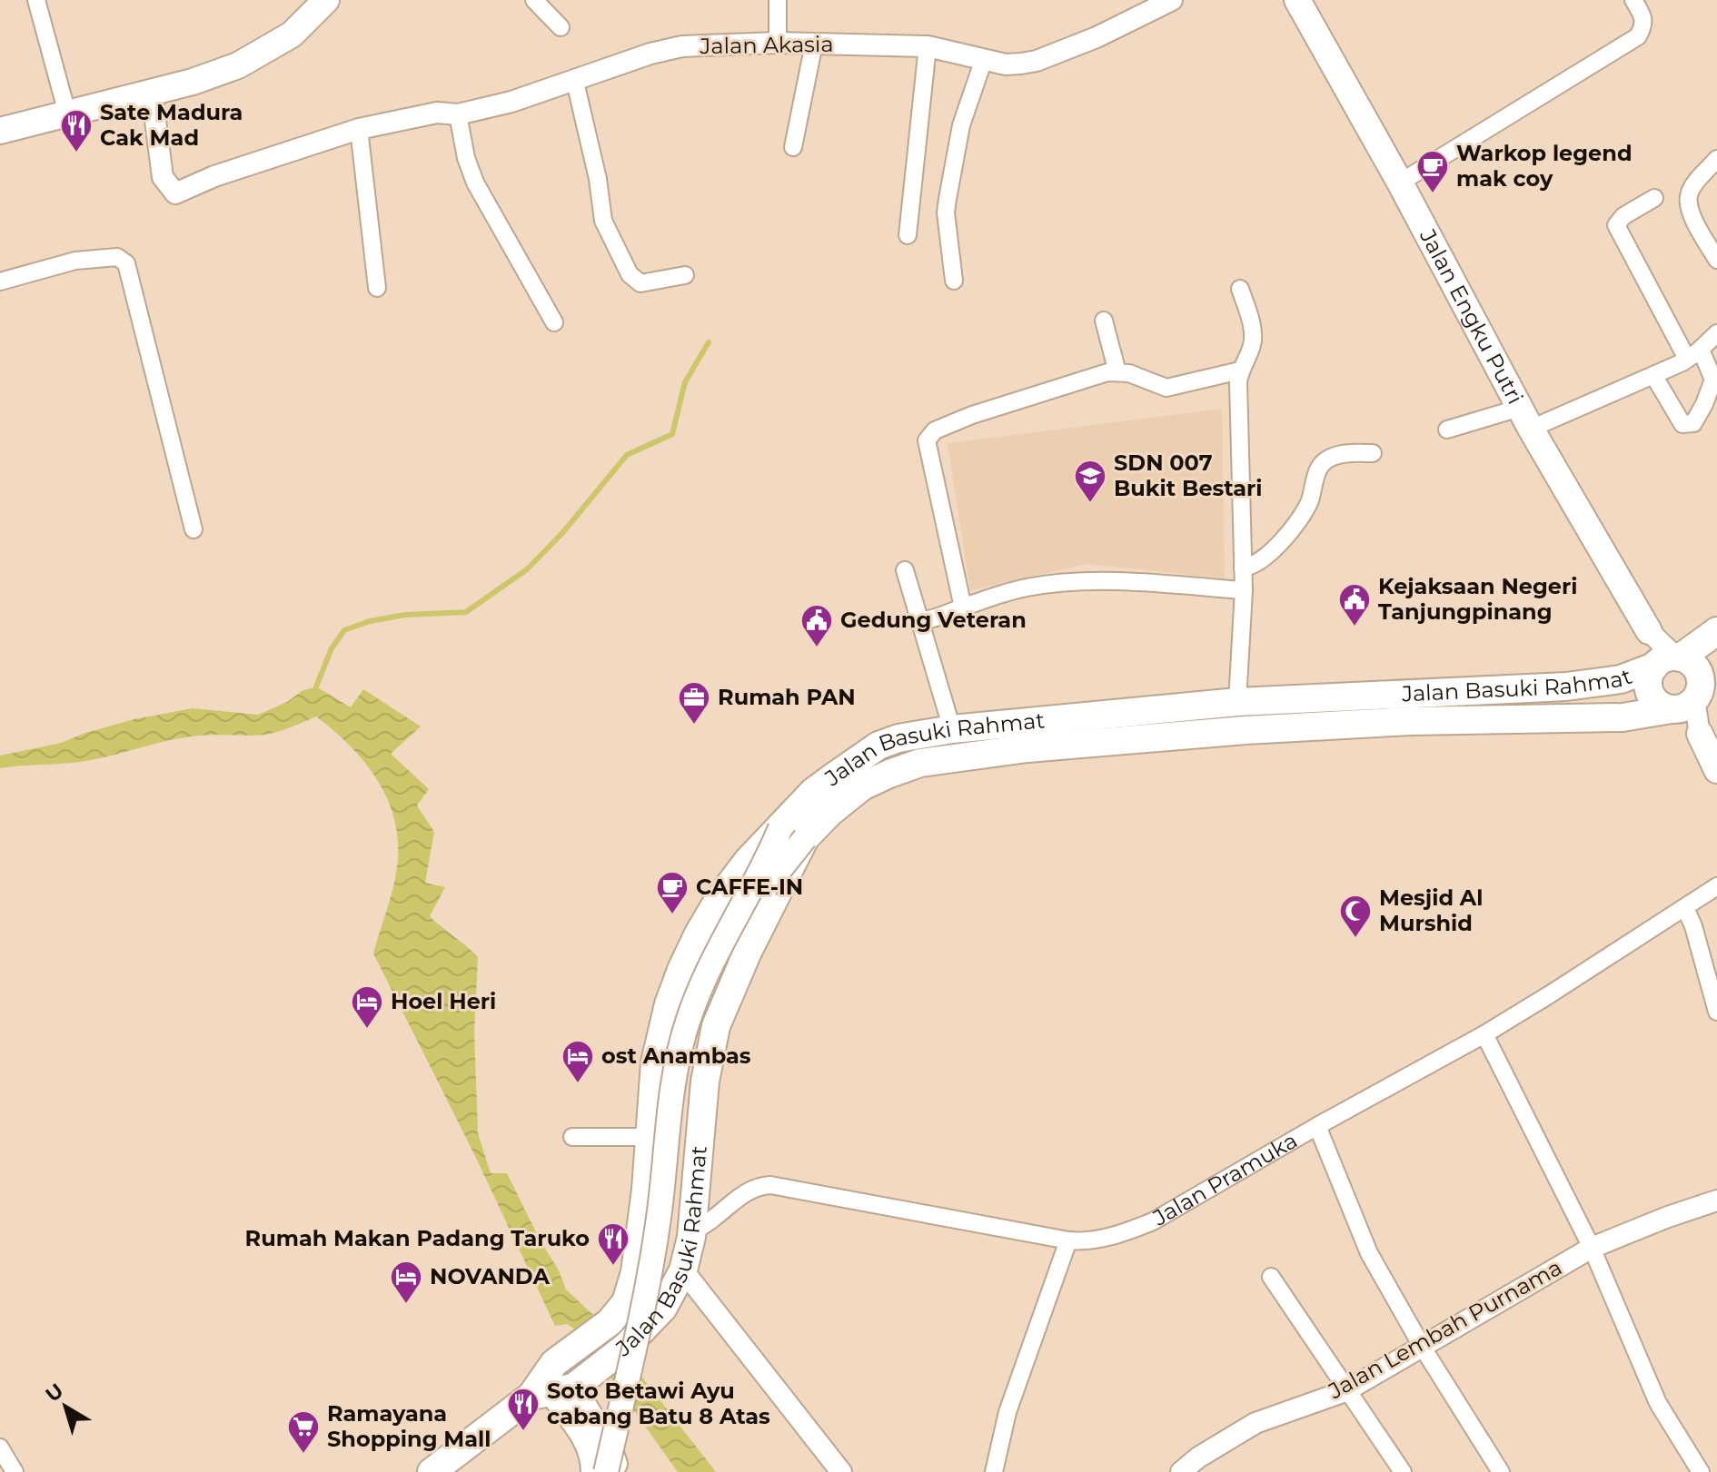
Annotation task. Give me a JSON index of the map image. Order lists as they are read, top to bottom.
{
  "streets": {
    "highway": ["Jalan Basuki Rahmat"],
    "main road": ["Jalan Engku Putri"],
    "street": ["Jalan Akasia", "Jalan Pramuka", "Jalan Lembah Purnama"]
  },
  "crossings": [
    ["Jalan Basuki Rahmat", "Jalan Pramuka"]
  ],
  "places": {
    "restaurant": ["Sate Madura Cak Mad", "Rumah Makan Padang Taruko", "Soto Betawi Ayu cabang Batu 8 Atas"],
    "cafe": ["Warkop legend mak coy", "CAFFE-IN"],
    "school or university": ["SDN 007 Bukit Bestari"],
    "public building": ["Kejaksaan Negeri Tanjungpinang", "Gedung Veteran"],
    "office": ["Rumah PAN"],
    "mosque": ["Mesjid Al Murshid"],
    "hotel": ["Hoel Heri", "ost Anambas", "NOVANDA"],
    "supermarket": ["Ramayana Shopping Mall"]
  },
  "north": "top left"
}
